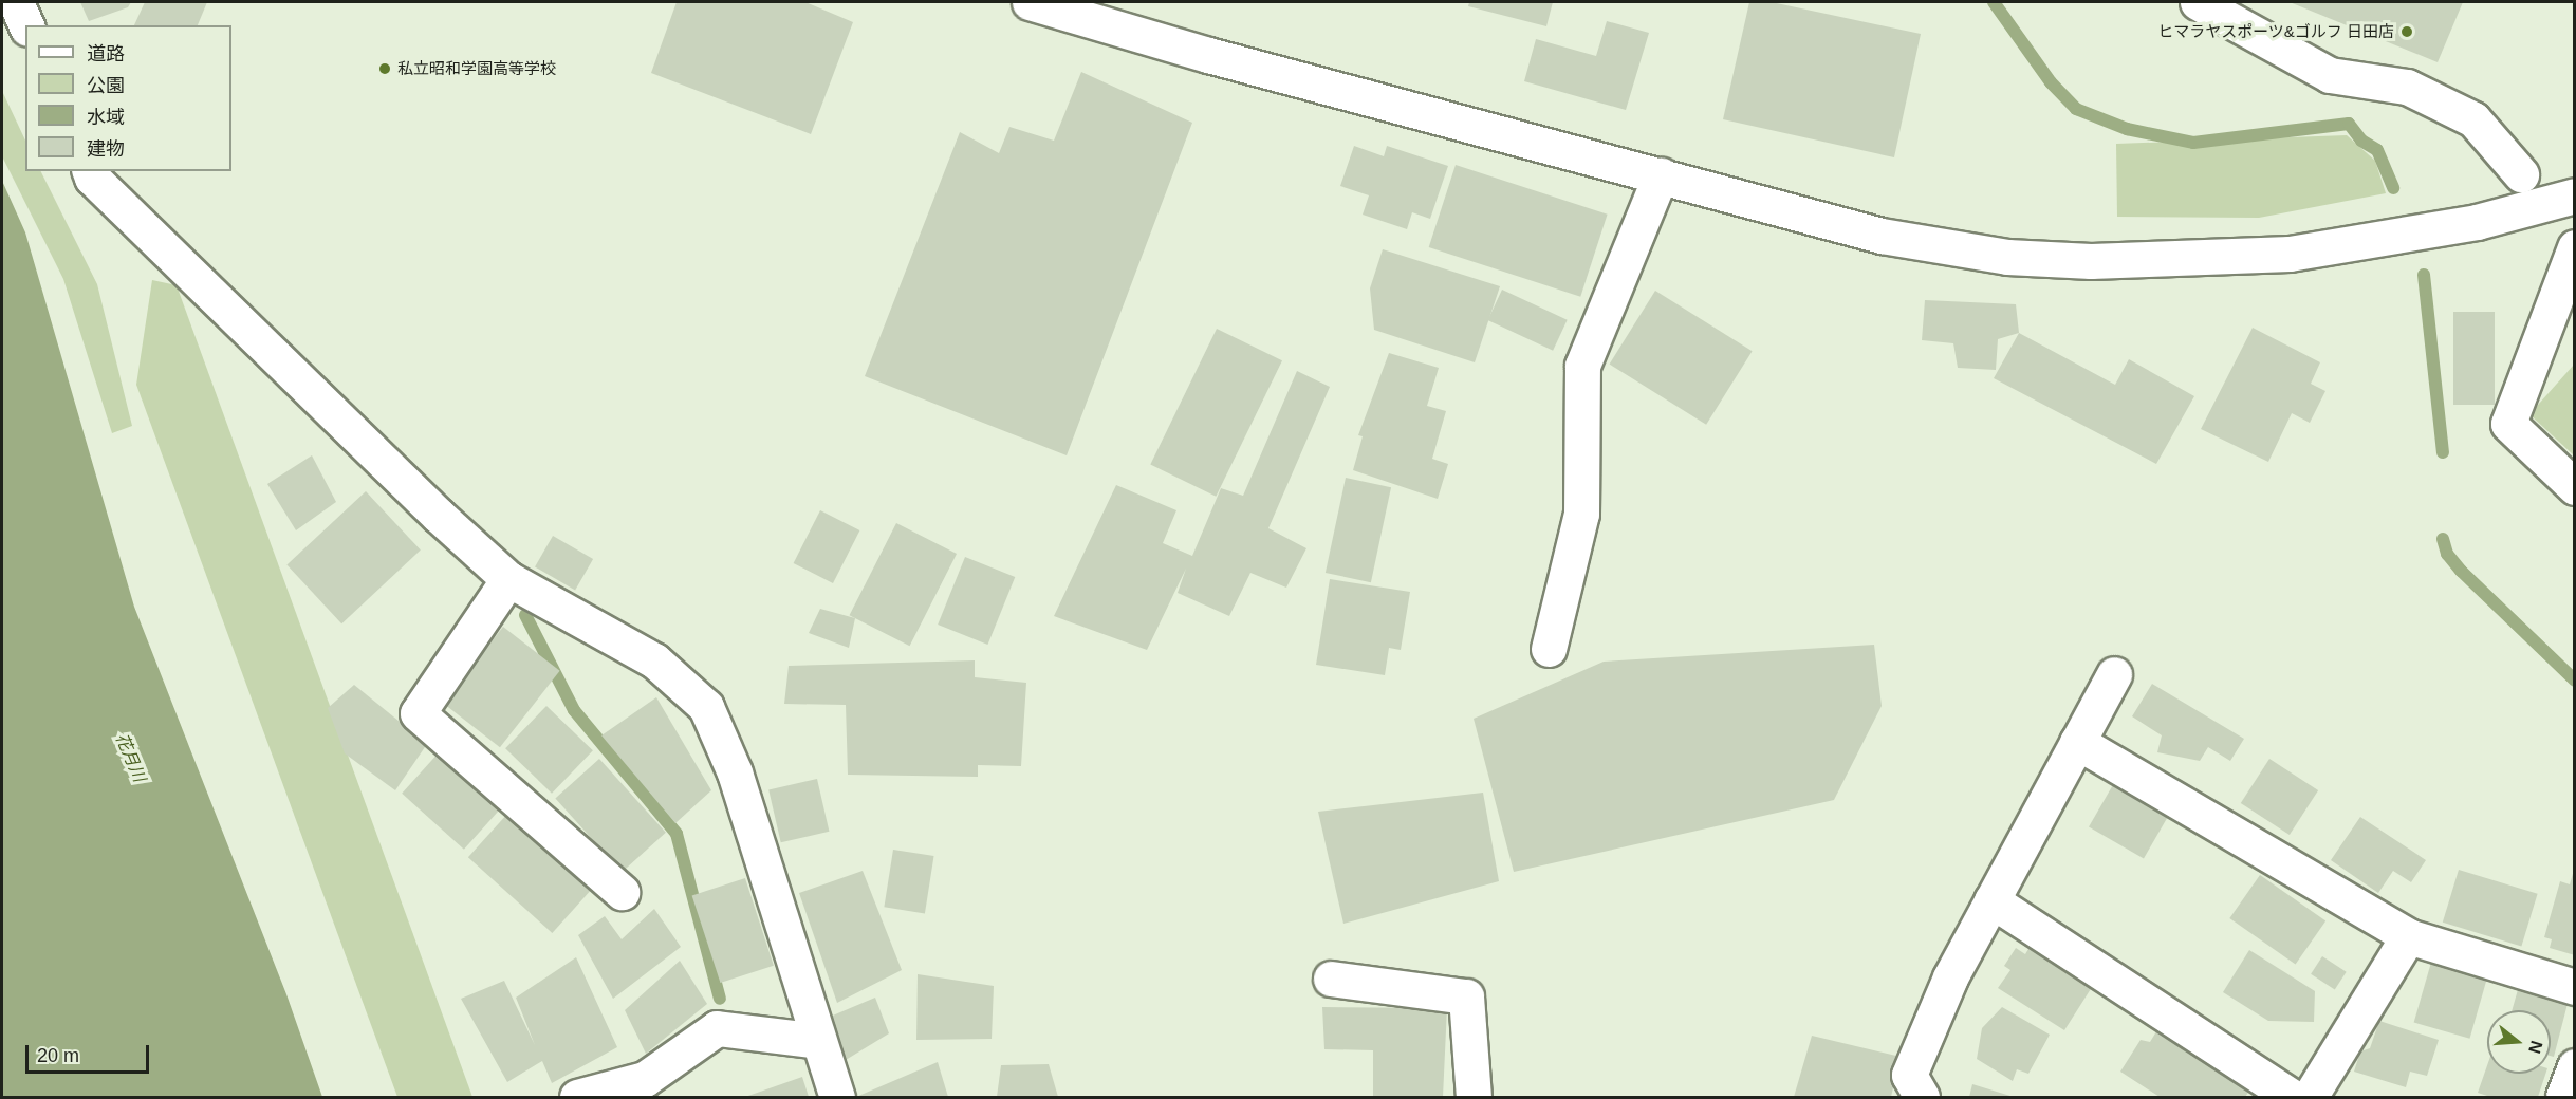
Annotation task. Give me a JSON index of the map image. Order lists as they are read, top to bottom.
{
  "water": ["花月川"],
  "places": ["ヒマラヤスポーツ&ゴルフ 日田店", "私立昭和学園高等学校"],
  "legend": [
    "道路",
    "公園",
    "水域",
    "建物"
  ],
  "scale_bar": "20 m",
  "north": "right"
}
